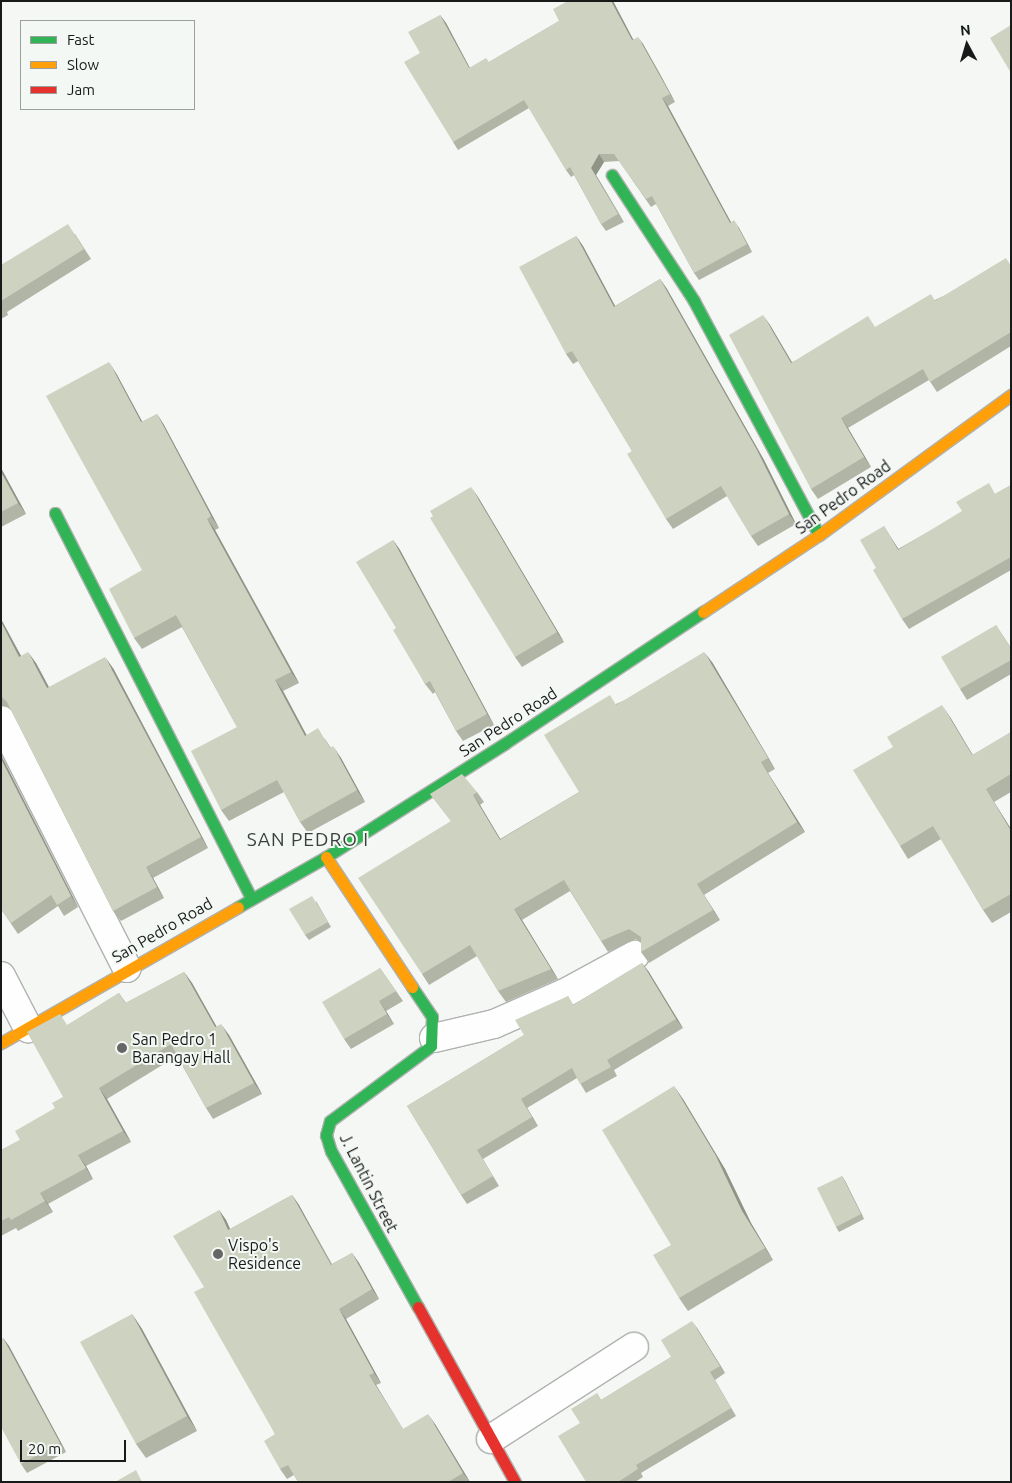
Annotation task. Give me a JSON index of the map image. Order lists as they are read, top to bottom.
{
  "streets": {
    "street": ["San Pedro Road", "J. Lantin Street"]
  },
  "districts": ["SAN PEDRO I"],
  "places": ["San Pedro 1 Barangay Hall", "Vispo's Residence"],
  "legend": ["Fast", "Slow", "Jam"],
  "scale_bar": "20 m",
  "north": "top"
}
